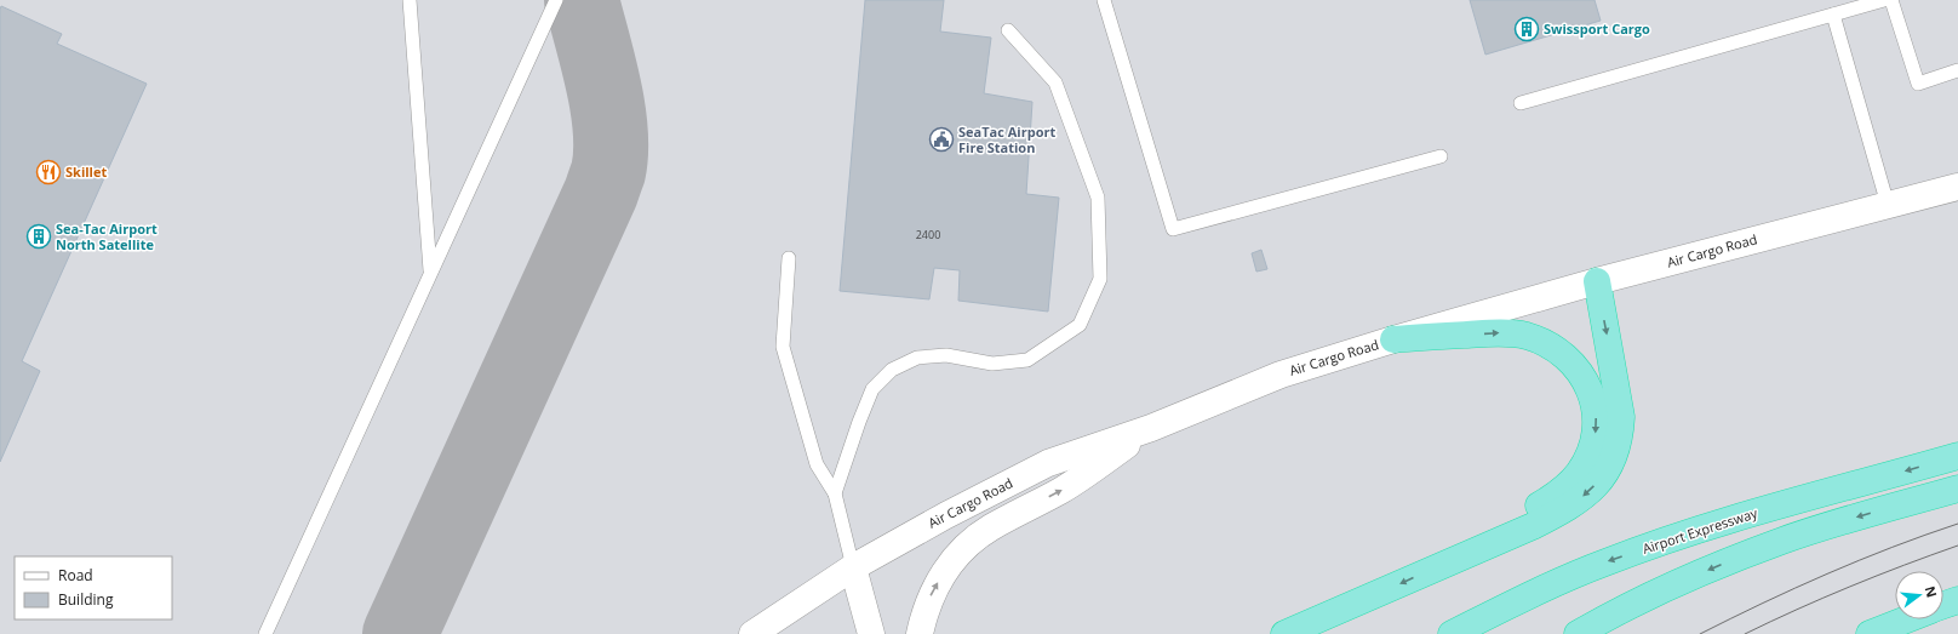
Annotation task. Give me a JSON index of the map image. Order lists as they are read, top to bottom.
{
  "streets": {
    "highway": ["Airport Expressway"],
    "street": ["Air Cargo Road"]
  },
  "places": {
    "building": ["Swissport Cargo", "Sea-Tac Airport North Satellite"],
    "public building": ["SeaTac Airport Fire Station"],
    "restaurant": ["Skillet"]
  },
  "house_numbers": ["2400"],
  "legend": ["Road", "Building"],
  "north": "right"
}
